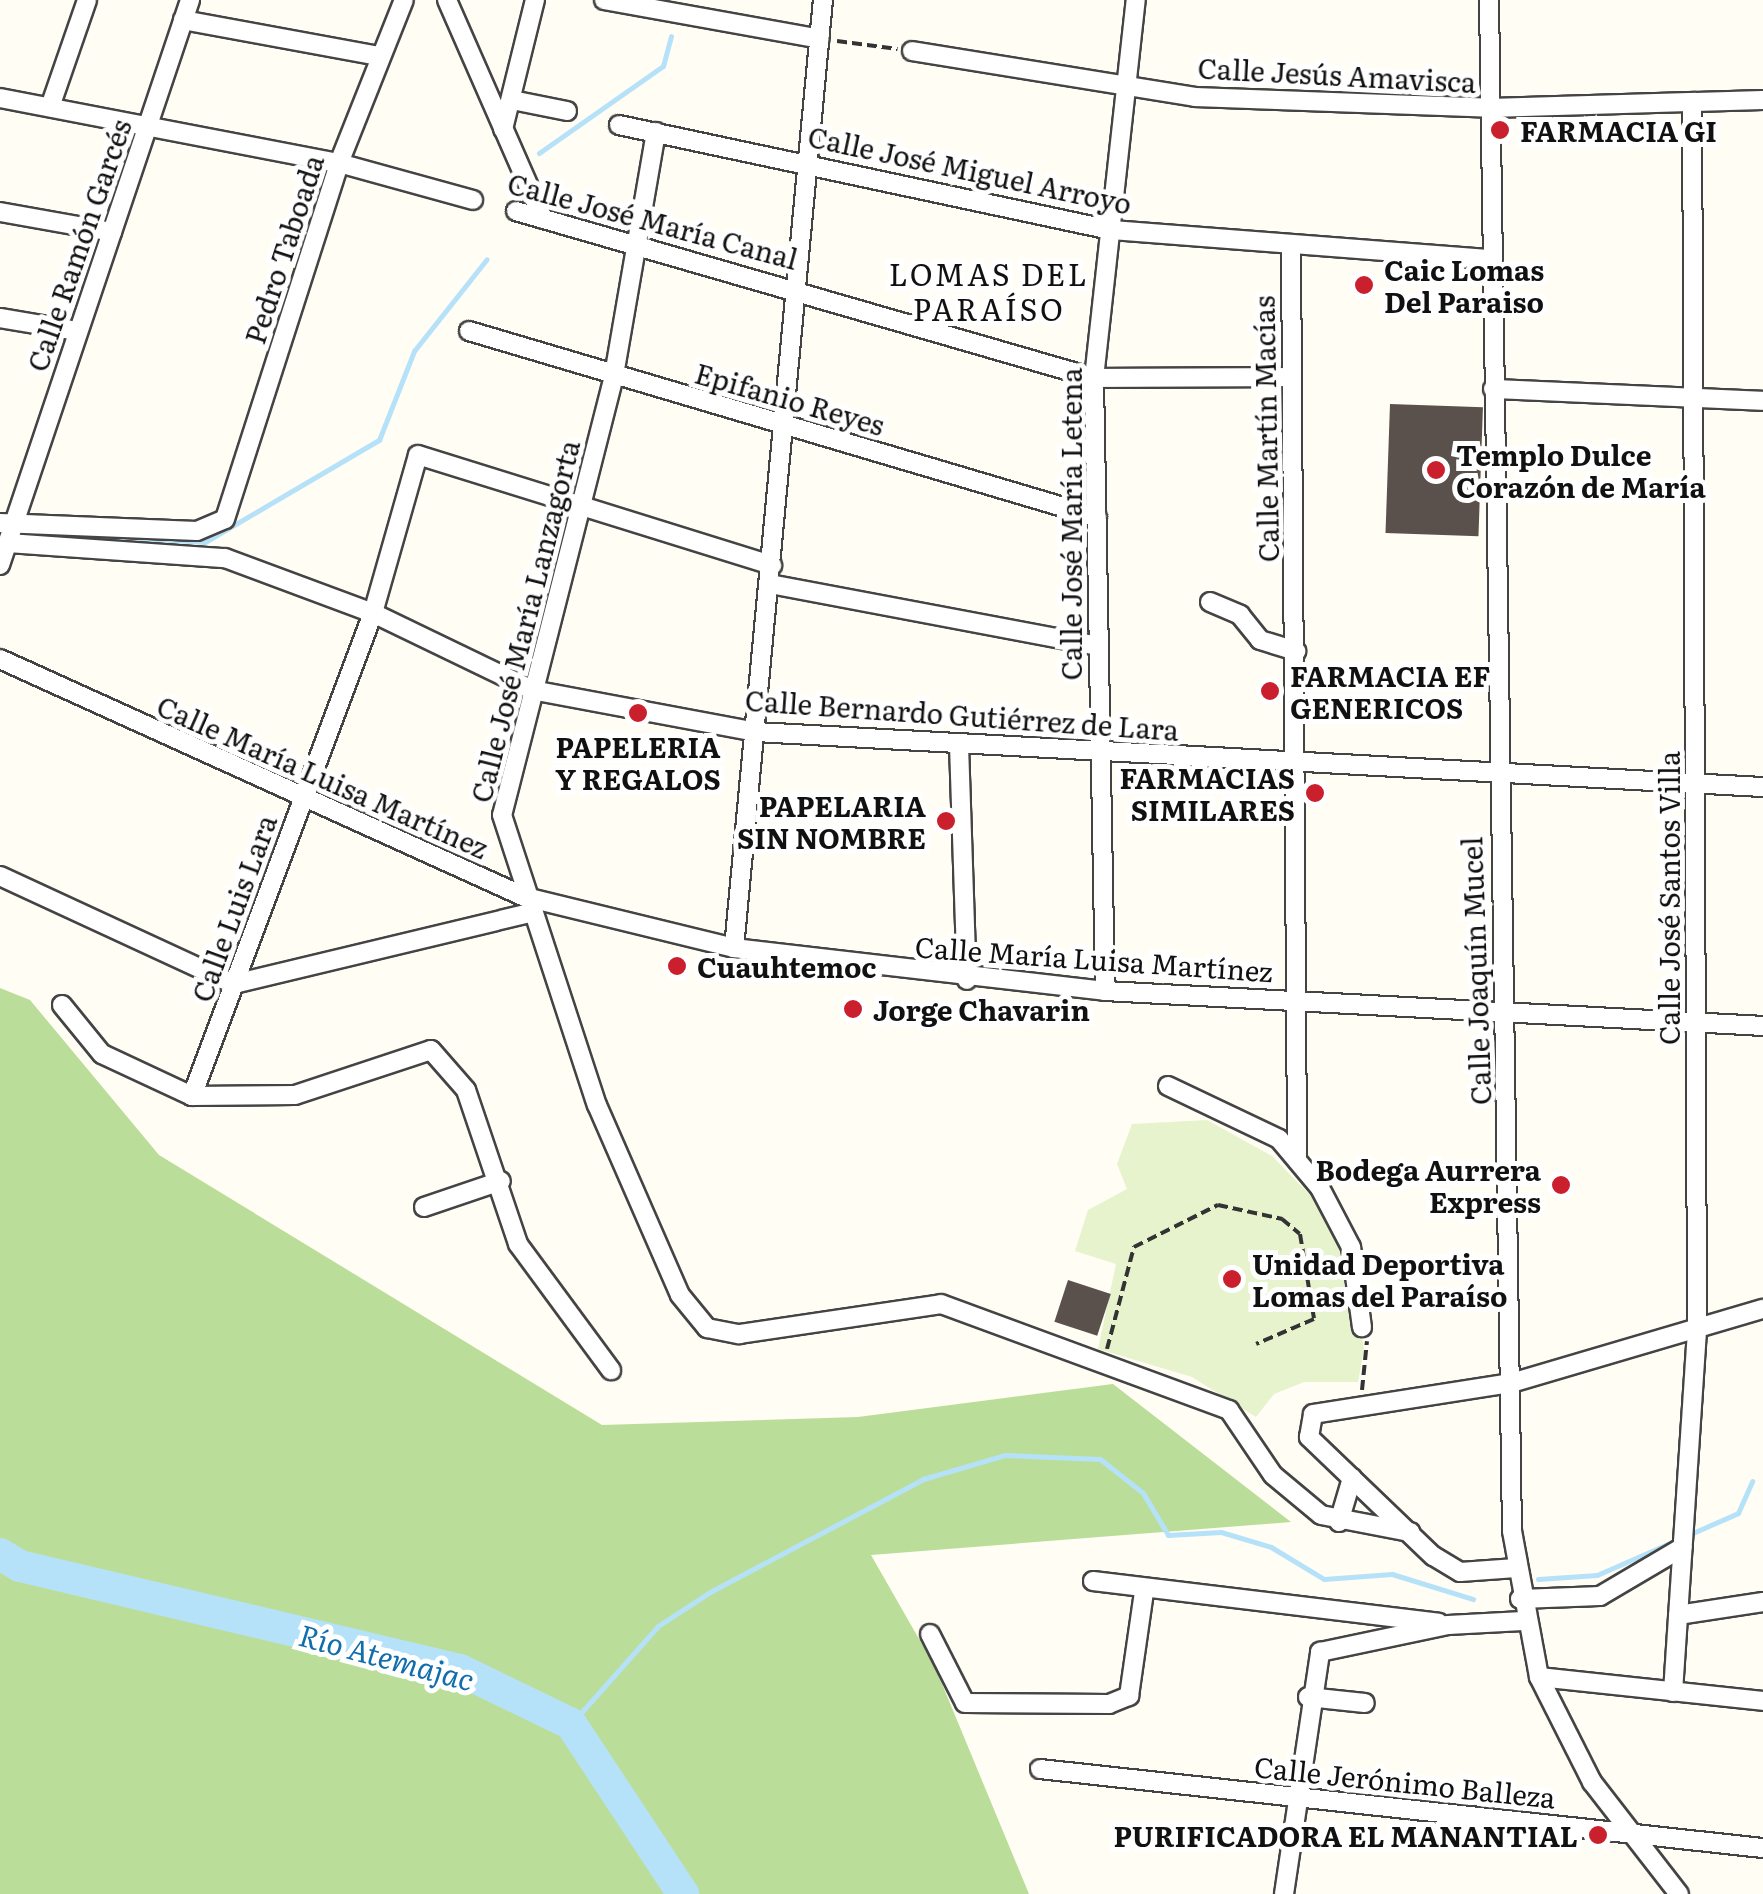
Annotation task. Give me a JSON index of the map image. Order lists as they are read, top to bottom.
{
  "streets": {
    "street": [
      "Calle Jesús Amavisca",
      "Calle José Miguel Arroyo",
      "Calle José María Canal",
      "Calle Ramón Garcés",
      "Pedro Taboada",
      "Epifanio Reyes",
      "Calle Martín Macías",
      "Calle José María Letena",
      "Calle José María Lanzagorta",
      "Calle Bernardo Gutiérrez de Lara",
      "Calle María Luisa Martínez",
      "Calle José Santos Villa",
      "Calle Luis Lara",
      "Calle Joaquín Mucel",
      "Calle Jerónimo Balleza"
    ]
  },
  "crossings": [
    ["Calle Jesús Amavisca", "Calle José María Letena"],
    ["Calle Jesús Amavisca", "Calle José Santos Villa"],
    ["Calle Jesús Amavisca", "Calle Joaquín Mucel"],
    ["Calle José Miguel Arroyo", "Calle Martín Macías"],
    ["Calle José Miguel Arroyo", "Calle José María Letena"],
    ["Calle José Miguel Arroyo", "Calle José María Lanzagorta"],
    ["Calle José Miguel Arroyo", "Calle Joaquín Mucel"],
    ["Calle José María Canal", "Calle Ramón Garcés"],
    ["Calle José María Canal", "Pedro Taboada"],
    ["Calle José María Canal", "Calle Martín Macías"],
    ["Calle José María Canal", "Calle José María Letena"],
    ["Calle José María Canal", "Calle José María Lanzagorta"],
    ["Calle Ramón Garcés", "Pedro Taboada"],
    ["Calle Ramón Garcés", "Calle Bernardo Gutiérrez de Lara"],
    ["Epifanio Reyes", "Calle José María Letena"],
    ["Epifanio Reyes", "Calle José María Lanzagorta"],
    ["Calle Martín Macías", "Calle Bernardo Gutiérrez de Lara"],
    ["Calle Martín Macías", "Calle María Luisa Martínez"],
    ["Calle José María Letena", "Calle Bernardo Gutiérrez de Lara"],
    ["Calle José María Letena", "Calle María Luisa Martínez"],
    ["Calle José María Lanzagorta", "Calle Bernardo Gutiérrez de Lara"],
    ["Calle José María Lanzagorta", "Calle María Luisa Martínez"],
    ["Calle José María Lanzagorta", "Calle Luis Lara"],
    ["Calle Bernardo Gutiérrez de Lara", "Calle José Santos Villa"],
    ["Calle Bernardo Gutiérrez de Lara", "Calle Luis Lara"],
    ["Calle Bernardo Gutiérrez de Lara", "Calle Joaquín Mucel"],
    ["Calle María Luisa Martínez", "Calle José Santos Villa"],
    ["Calle María Luisa Martínez", "Calle Luis Lara"],
    ["Calle María Luisa Martínez", "Calle Joaquín Mucel"],
    ["Calle Joaquín Mucel", "Calle Jerónimo Balleza"]
  ],
  "districts": ["LOMAS DEL PARAÍSO"],
  "water": ["Río Atemajac"],
  "places": [
    "FARMACIA GI",
    "Caic Lomas Del Paraiso",
    "Templo Dulce Corazón de María",
    "FARMACIA EF GENERICOS",
    "PAPELERIA Y REGALOS",
    "FARMACIAS SIMILARES",
    "PAPELARIA SIN NOMBRE",
    "Cuauhtemoc",
    "Jorge Chavarin",
    "Bodega Aurrera Express",
    "Unidad Deportiva Lomas del Paraíso",
    "PURIFICADORA EL MANANTIAL"
  ]
}
